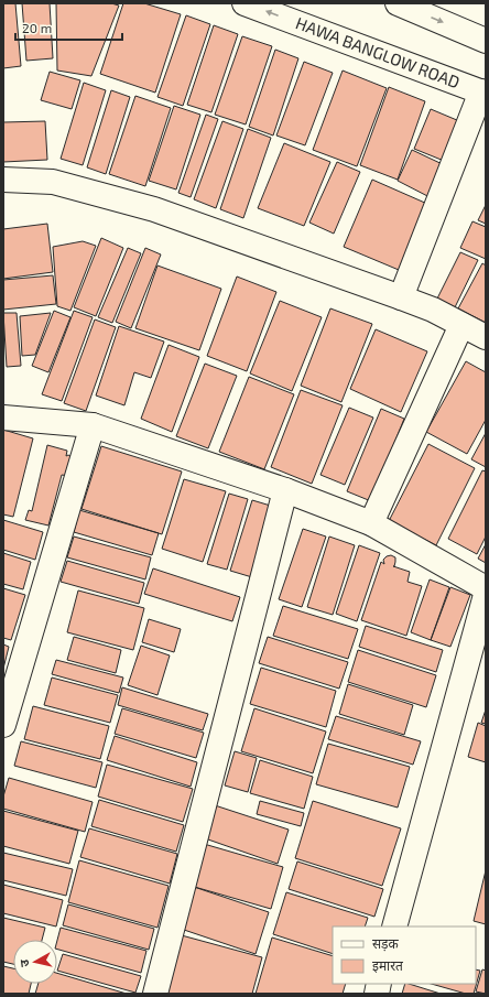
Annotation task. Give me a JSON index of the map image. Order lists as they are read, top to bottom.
{
  "streets": {
    "street": ["HAWA BANGLOW ROAD"]
  },
  "legend": ["सड़क", "इमारत"],
  "scale_bar": "20 m",
  "north": "left"
}
